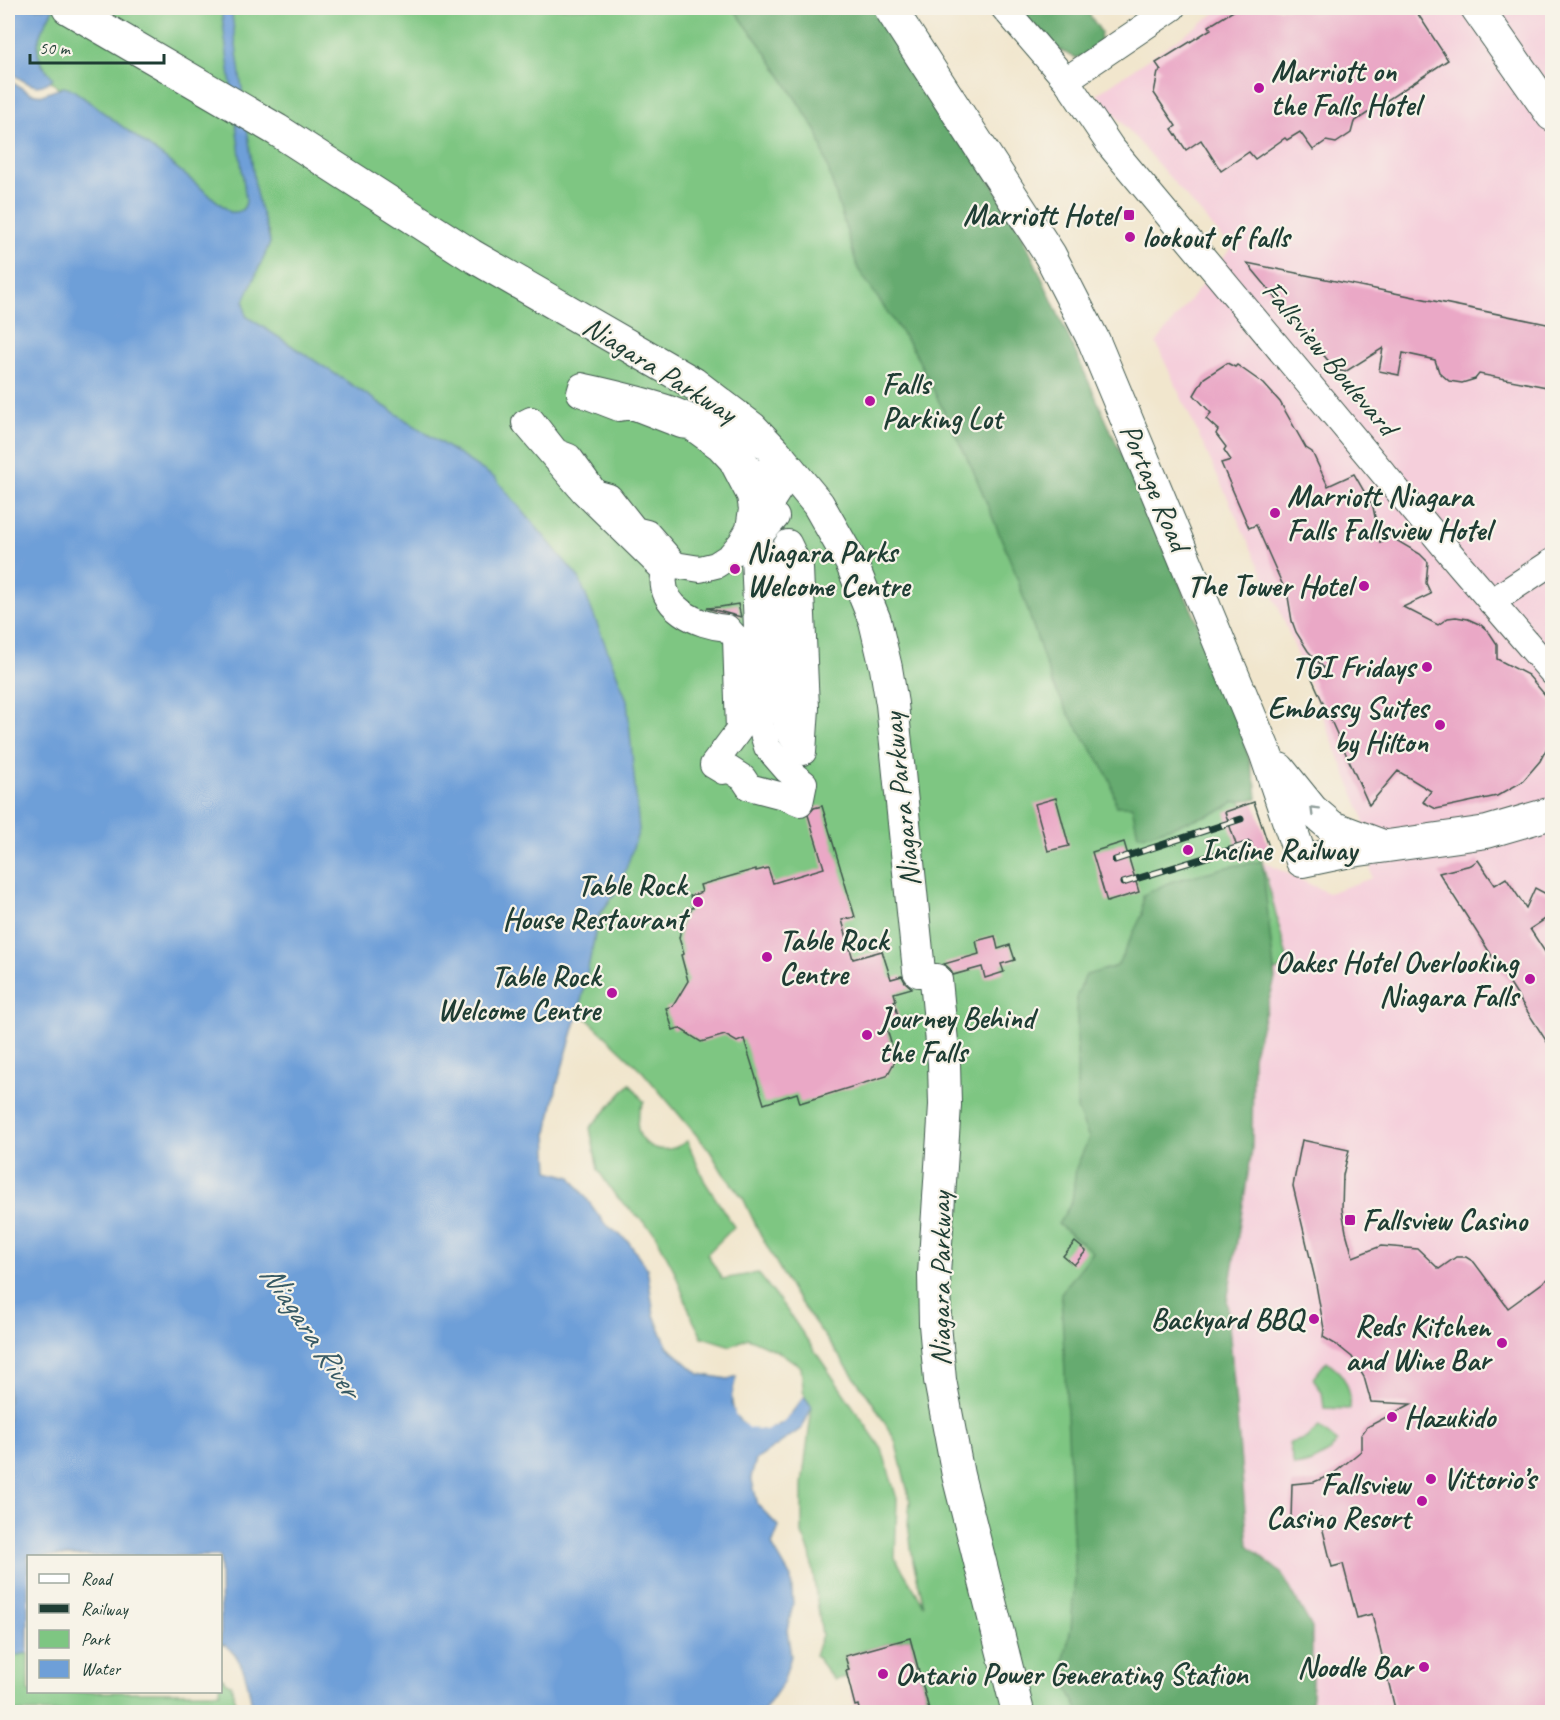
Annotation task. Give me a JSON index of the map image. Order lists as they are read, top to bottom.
{
  "streets": {
    "main road": ["Niagara Parkway", "Portage Road"],
    "street": ["Fallsview Boulevard"]
  },
  "water": ["Niagara River"],
  "places": {
    "other": [
      "Marriott on the Falls Hotel",
      "lookout of falls",
      "Falls Parking Lot",
      "Marriott Niagara Falls Fallsview Hotel",
      "Niagara Parks Welcome Centre",
      "The Tower Hotel",
      "TGI Fridays",
      "Embassy Suites by Hilton",
      "Incline Railway",
      "Table Rock House Restaurant",
      "Table Rock Centre",
      "Oakes Hotel Overlooking Niagara Falls",
      "Table Rock Welcome Centre",
      "Journey Behind the Falls",
      "Backyard BBQ",
      "Reds Kitchen and Wine Bar",
      "Hazukido",
      "Vittorio’s",
      "Fallsview Casino Resort",
      "Noodle Bar",
      "Ontario Power Generating Station"
    ],
    "transit": ["Marriott Hotel", "Fallsview Casino"]
  },
  "legend": [
    "Road",
    "Railway",
    "Park",
    "Water"
  ],
  "scale_bar": "50 m"
}
